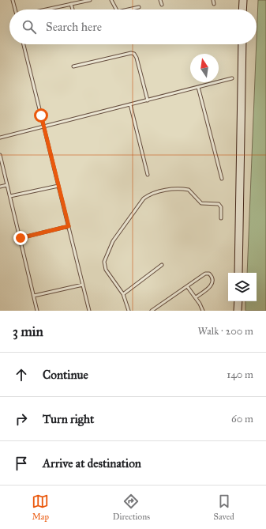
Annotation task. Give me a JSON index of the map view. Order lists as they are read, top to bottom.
{
  "north": "top",
  "page": {
    "search": "Search here",
    "heading": ["3 min", "Walk · 200 m"],
    "list": [
      ["Continue", "140 m"],
      ["Turn right", "60 m"],
      "Arrive at destination"
    ],
    "nav": ["Map", "Directions", "Saved"]
  }
}
